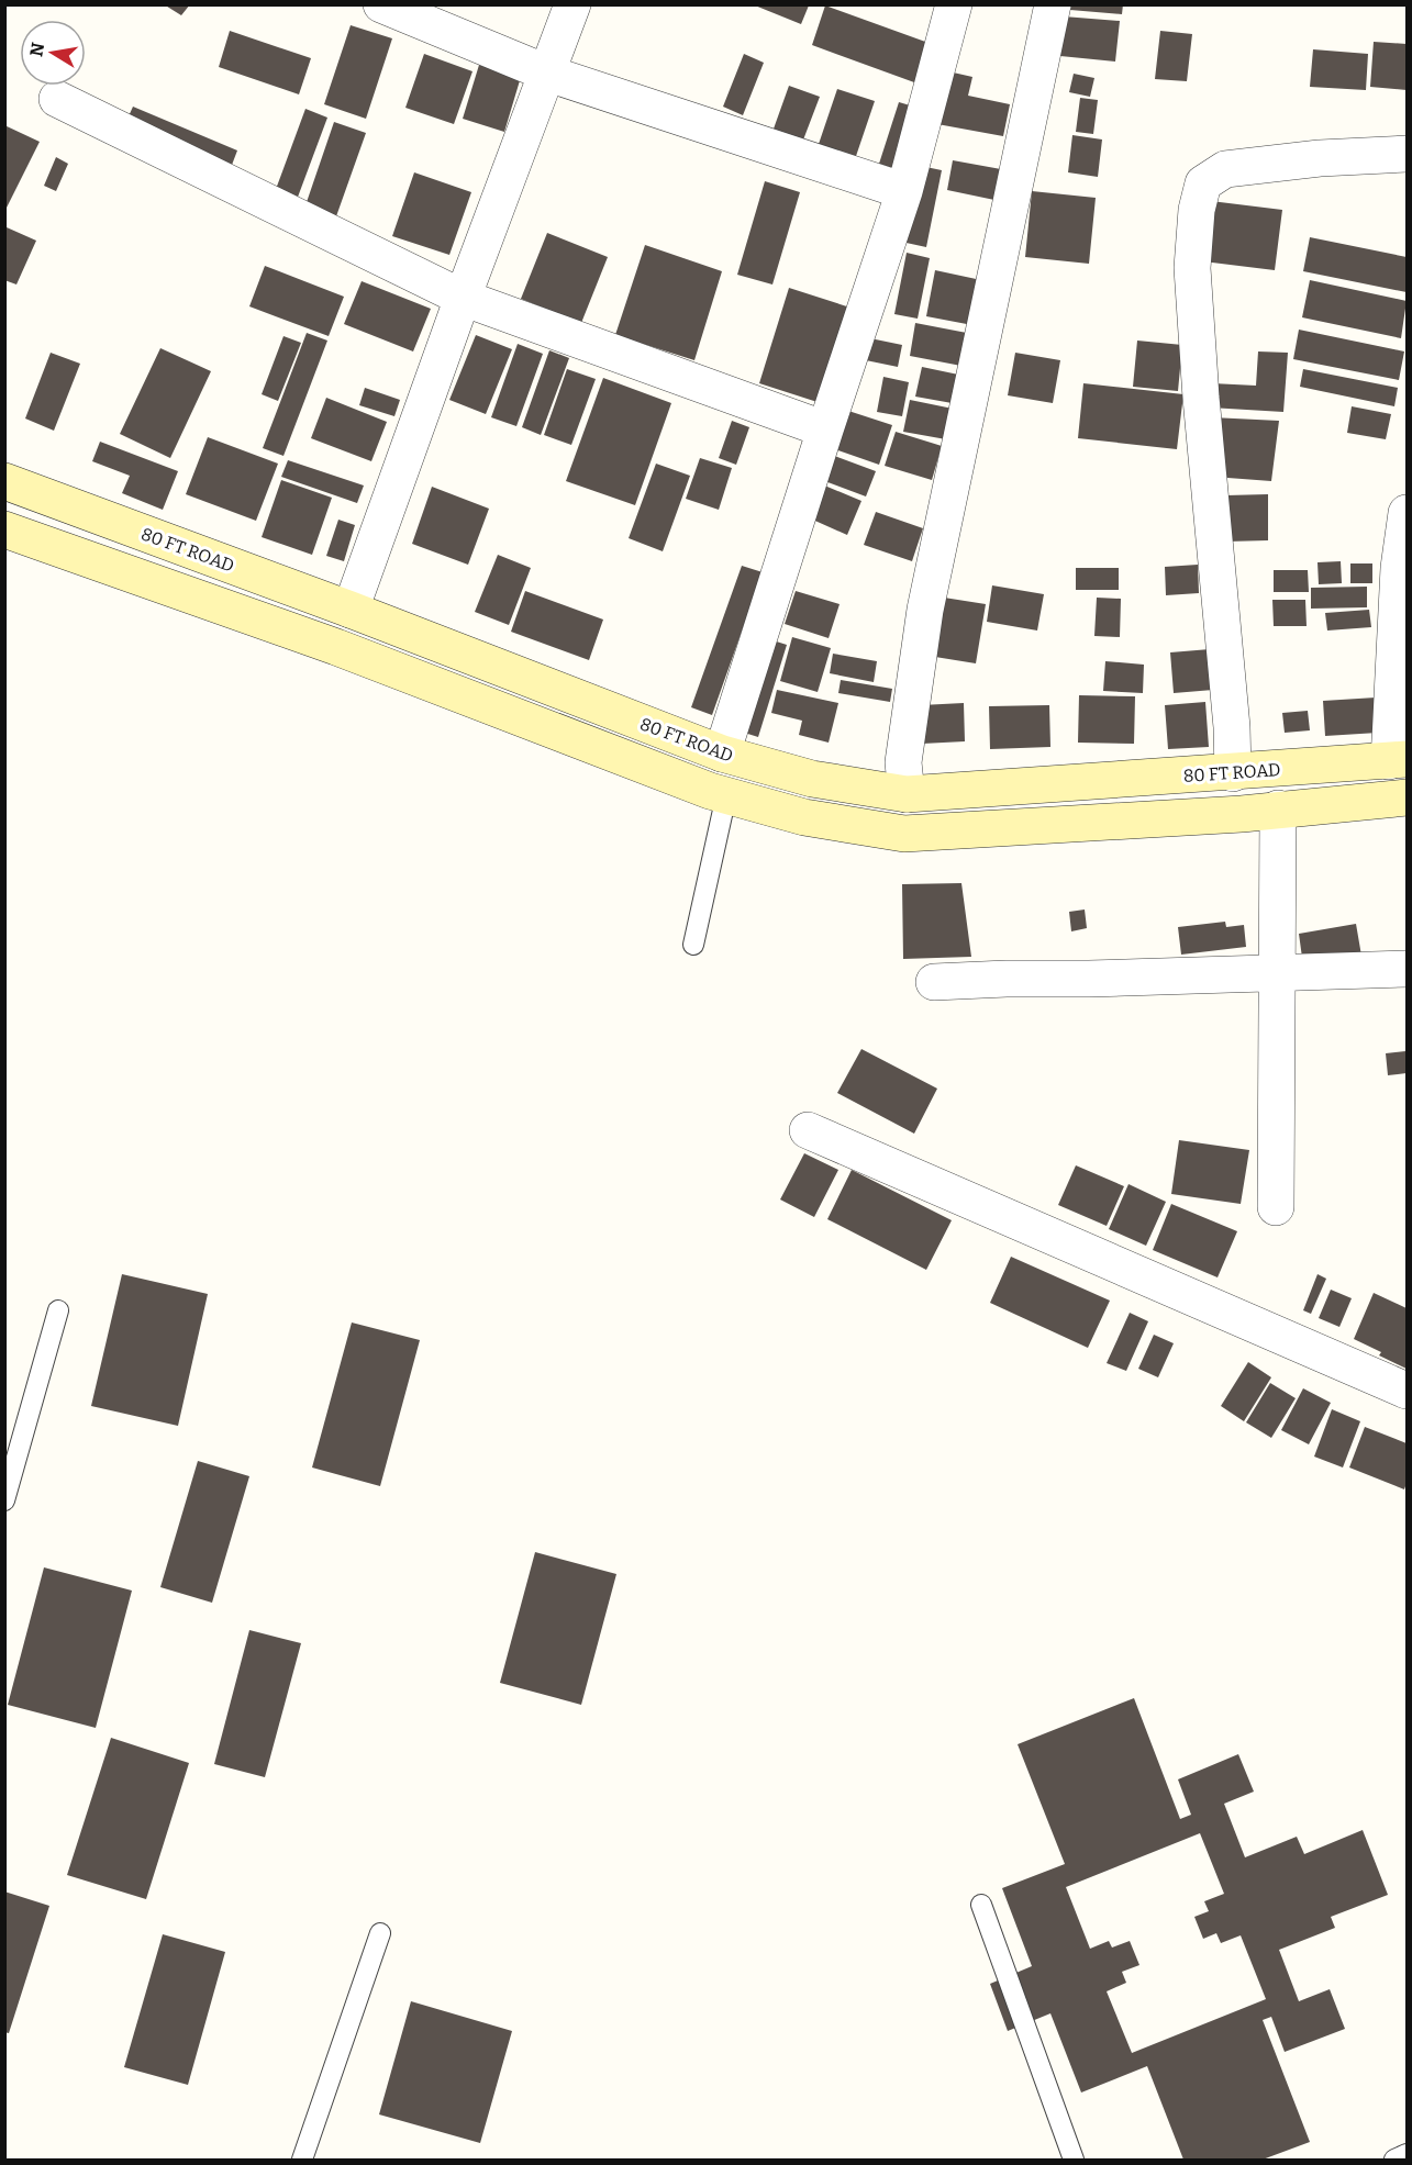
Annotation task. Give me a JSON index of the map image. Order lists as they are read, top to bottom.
{
  "streets": {
    "street": ["80 FT ROAD"]
  },
  "north": "left"
}
